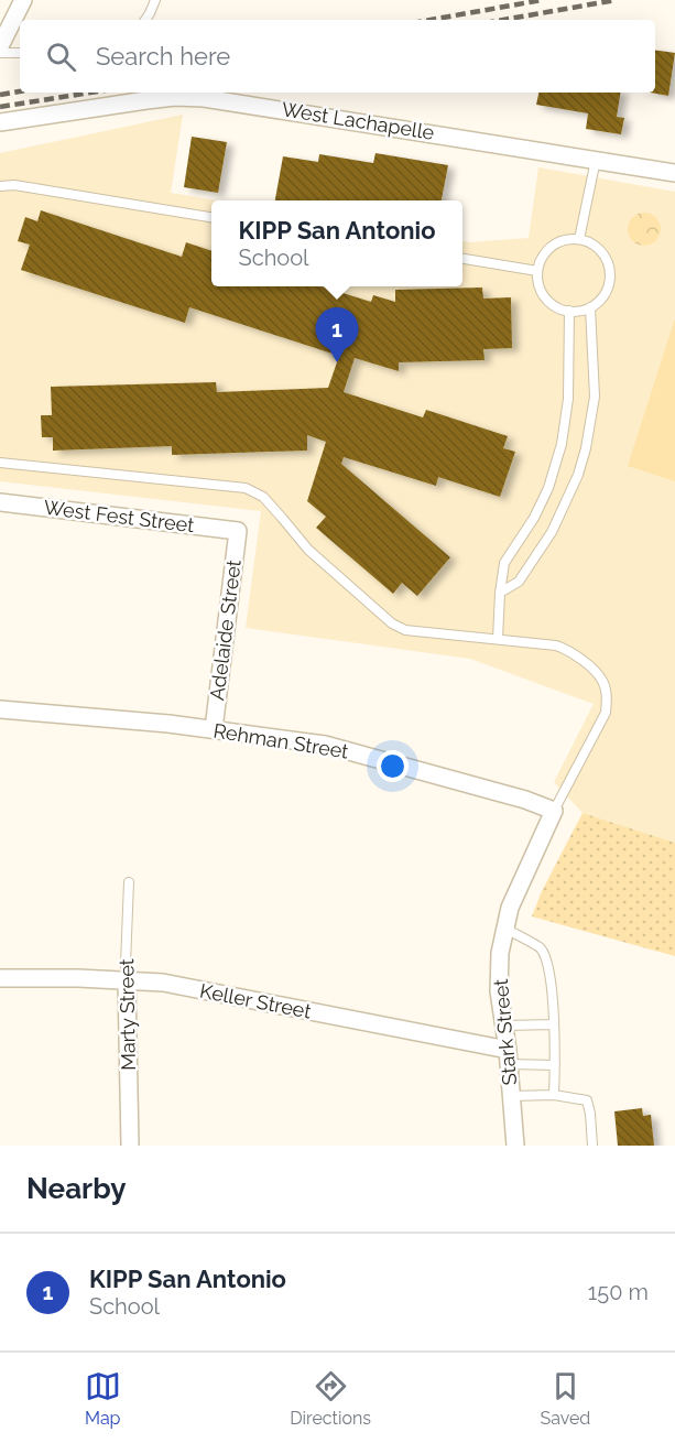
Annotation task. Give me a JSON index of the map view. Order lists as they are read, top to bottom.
{
  "streets": {
    "street": [
      "West Lachapelle",
      "West Fest Street",
      "Adelaide Street",
      "Rehman Street",
      "Keller Street",
      "Marty Street",
      "Stark Street"
    ]
  },
  "crossings": [
    ["West Fest Street", "Adelaide Street"],
    ["Adelaide Street", "Rehman Street"],
    ["Rehman Street", "Stark Street"],
    ["Keller Street", "Marty Street"],
    ["Keller Street", "Stark Street"]
  ],
  "page": {
    "search": "Search here",
    "popup": ["KIPP San Antonio", "School"],
    "pins": "1",
    "heading": "Nearby",
    "list": [
      {
        "mark": "1",
        "name": "KIPP San Antonio",
        "note": "School",
        "value": "150 m"
      }
    ],
    "nav": ["Map", "Directions", "Saved"]
  }
}
